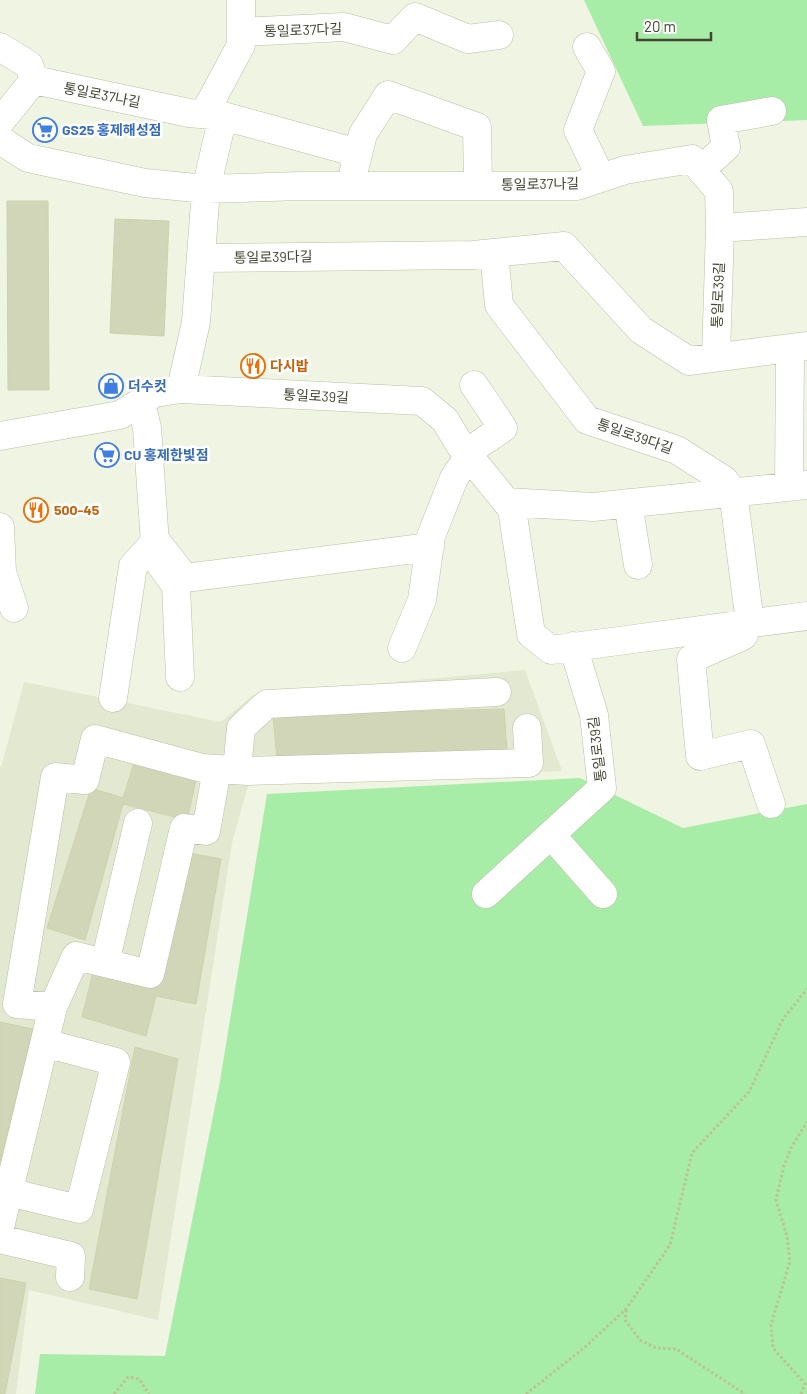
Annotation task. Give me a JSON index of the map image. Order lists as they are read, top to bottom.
{
  "streets": {
    "street": [
      "통일로37다길",
      "통일로37나길",
      "통일로39다길",
      "통일로39길"
    ]
  },
  "crossings": [
    ["통일로37나길", "통일로39길"],
    ["통일로39다길", "통일로39길"]
  ],
  "places": {
    "supermarket": ["GS25 홍제해성점", "CU 홍제한빛점"],
    "restaurant": ["다시밥", "500-45"],
    "shop": ["더수컷"]
  },
  "scale_bar": "20 m"
}
